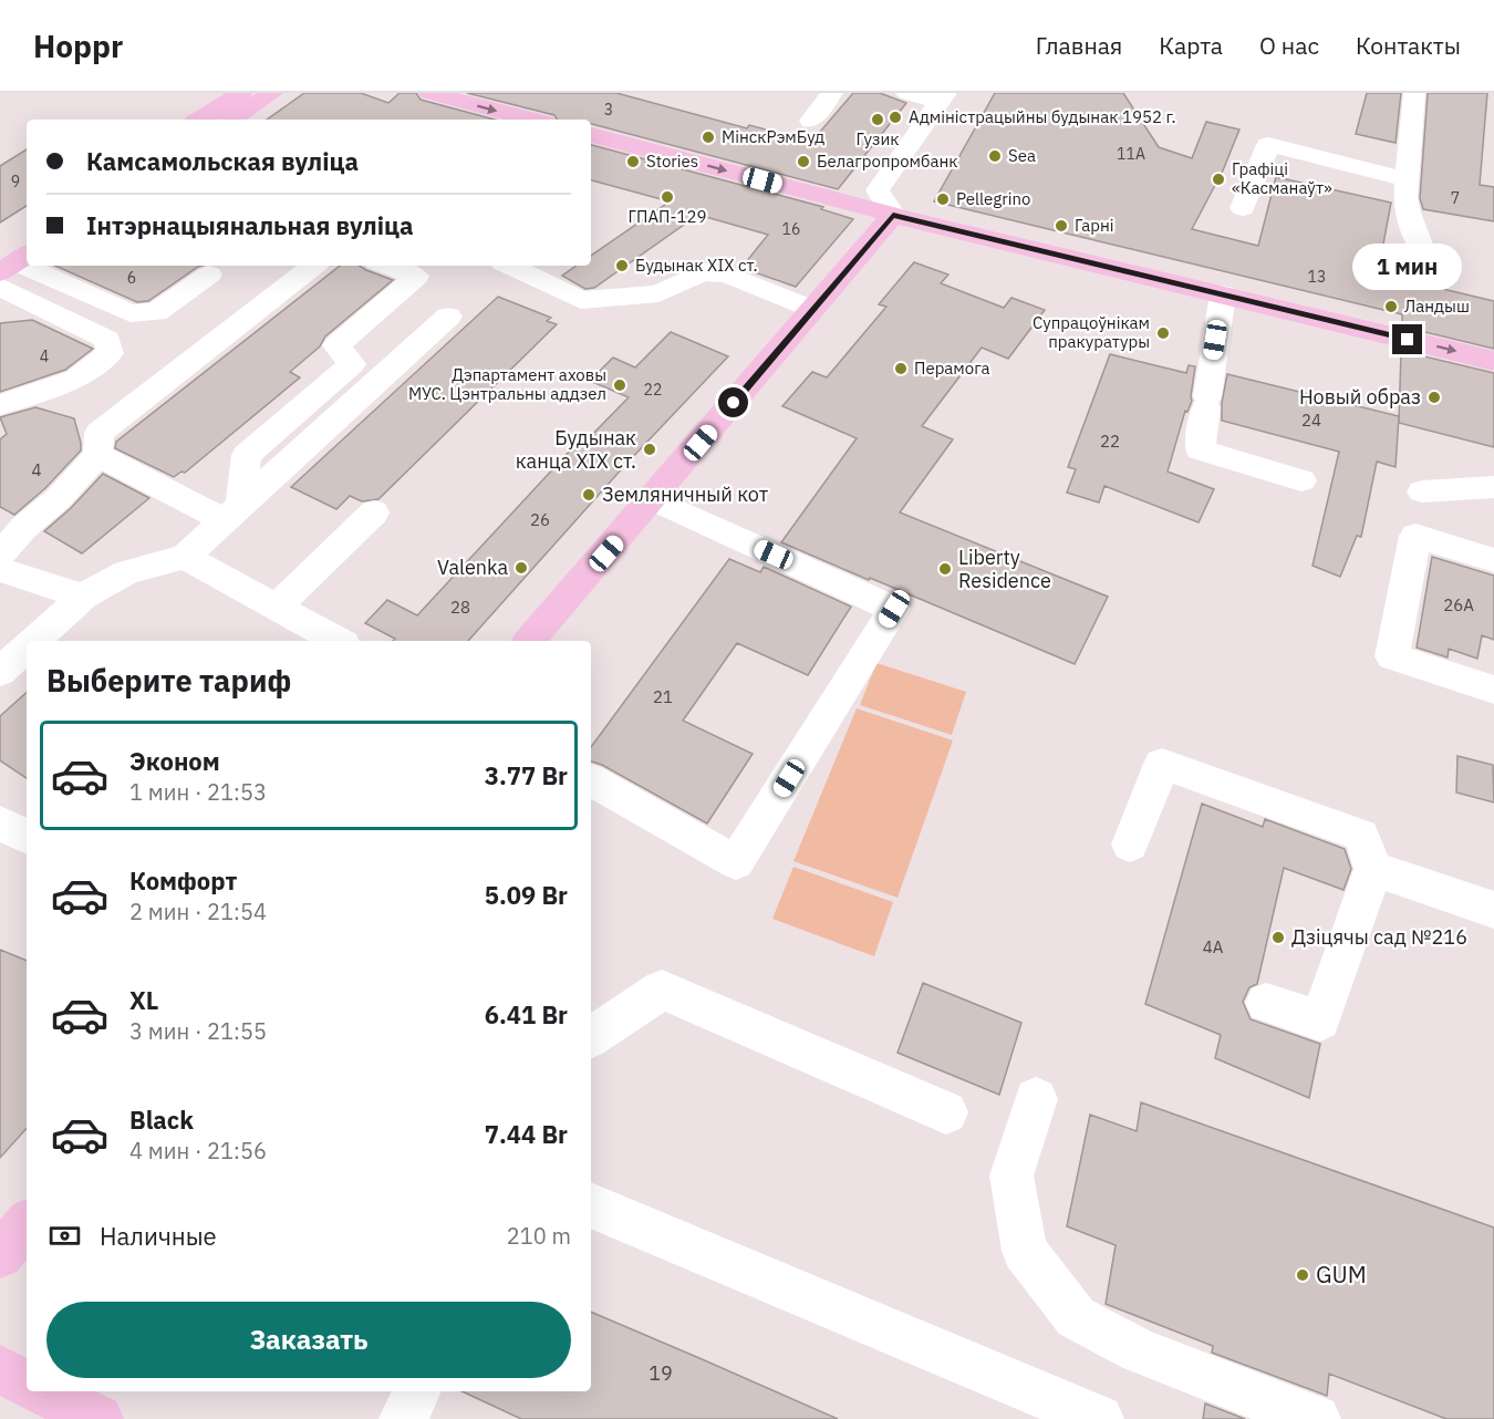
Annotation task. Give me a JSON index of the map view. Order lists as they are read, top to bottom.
{
  "places": [
    "Адміністрацыйны будынак 1952 г.",
    "Гузик",
    "МінскРэмБуд",
    "Sea",
    "Stories",
    "Белагропромбанк",
    "Графіці «Касманаўт»",
    "ГПАП-129",
    "Pellegrino",
    "Гарні",
    "Будынак XIX ст.",
    "Ландыш",
    "Супрацоўнікам пракуратуры",
    "Перамога",
    "Дэпартамент аховы МУС. Цэнтральны аддзел",
    "Новый образ",
    "Будынак канца ХІХ ст.",
    "Земляничный кот",
    "Valenka",
    "Liberty Residence",
    "Дзіцячы сад №216",
    "GUM"
  ],
  "house_numbers": [
    "3",
    "11А",
    "9",
    "7",
    "16",
    "13",
    "6",
    "4",
    "22",
    "24",
    "22",
    "4",
    "26",
    "26А",
    "28",
    "21",
    "4А",
    "19"
  ],
  "page": {
    "header": "Hoppr",
    "nav": [
      "Главная",
      "Карта",
      "О нас",
      "Контакты"
    ],
    "banner": ["Камсамольская вуліца", "Інтэрнацыянальная вуліца"],
    "bubble": "1 мин",
    "heading": "Выберите тариф",
    "list": [
      {
        "name": "Эконом",
        "note": "1 мин · 21:53",
        "value": "3.77 Br"
      },
      {
        "name": "Комфорт",
        "note": "2 мин · 21:54",
        "value": "5.09 Br"
      },
      {
        "name": "XL",
        "note": "3 мин · 21:55",
        "value": "6.41 Br"
      },
      {
        "name": "Black",
        "note": "4 мин · 21:56",
        "value": "7.44 Br"
      }
    ],
    "pay": ["Наличные", "210 m"],
    "buttons": "Заказать"
  }
}
